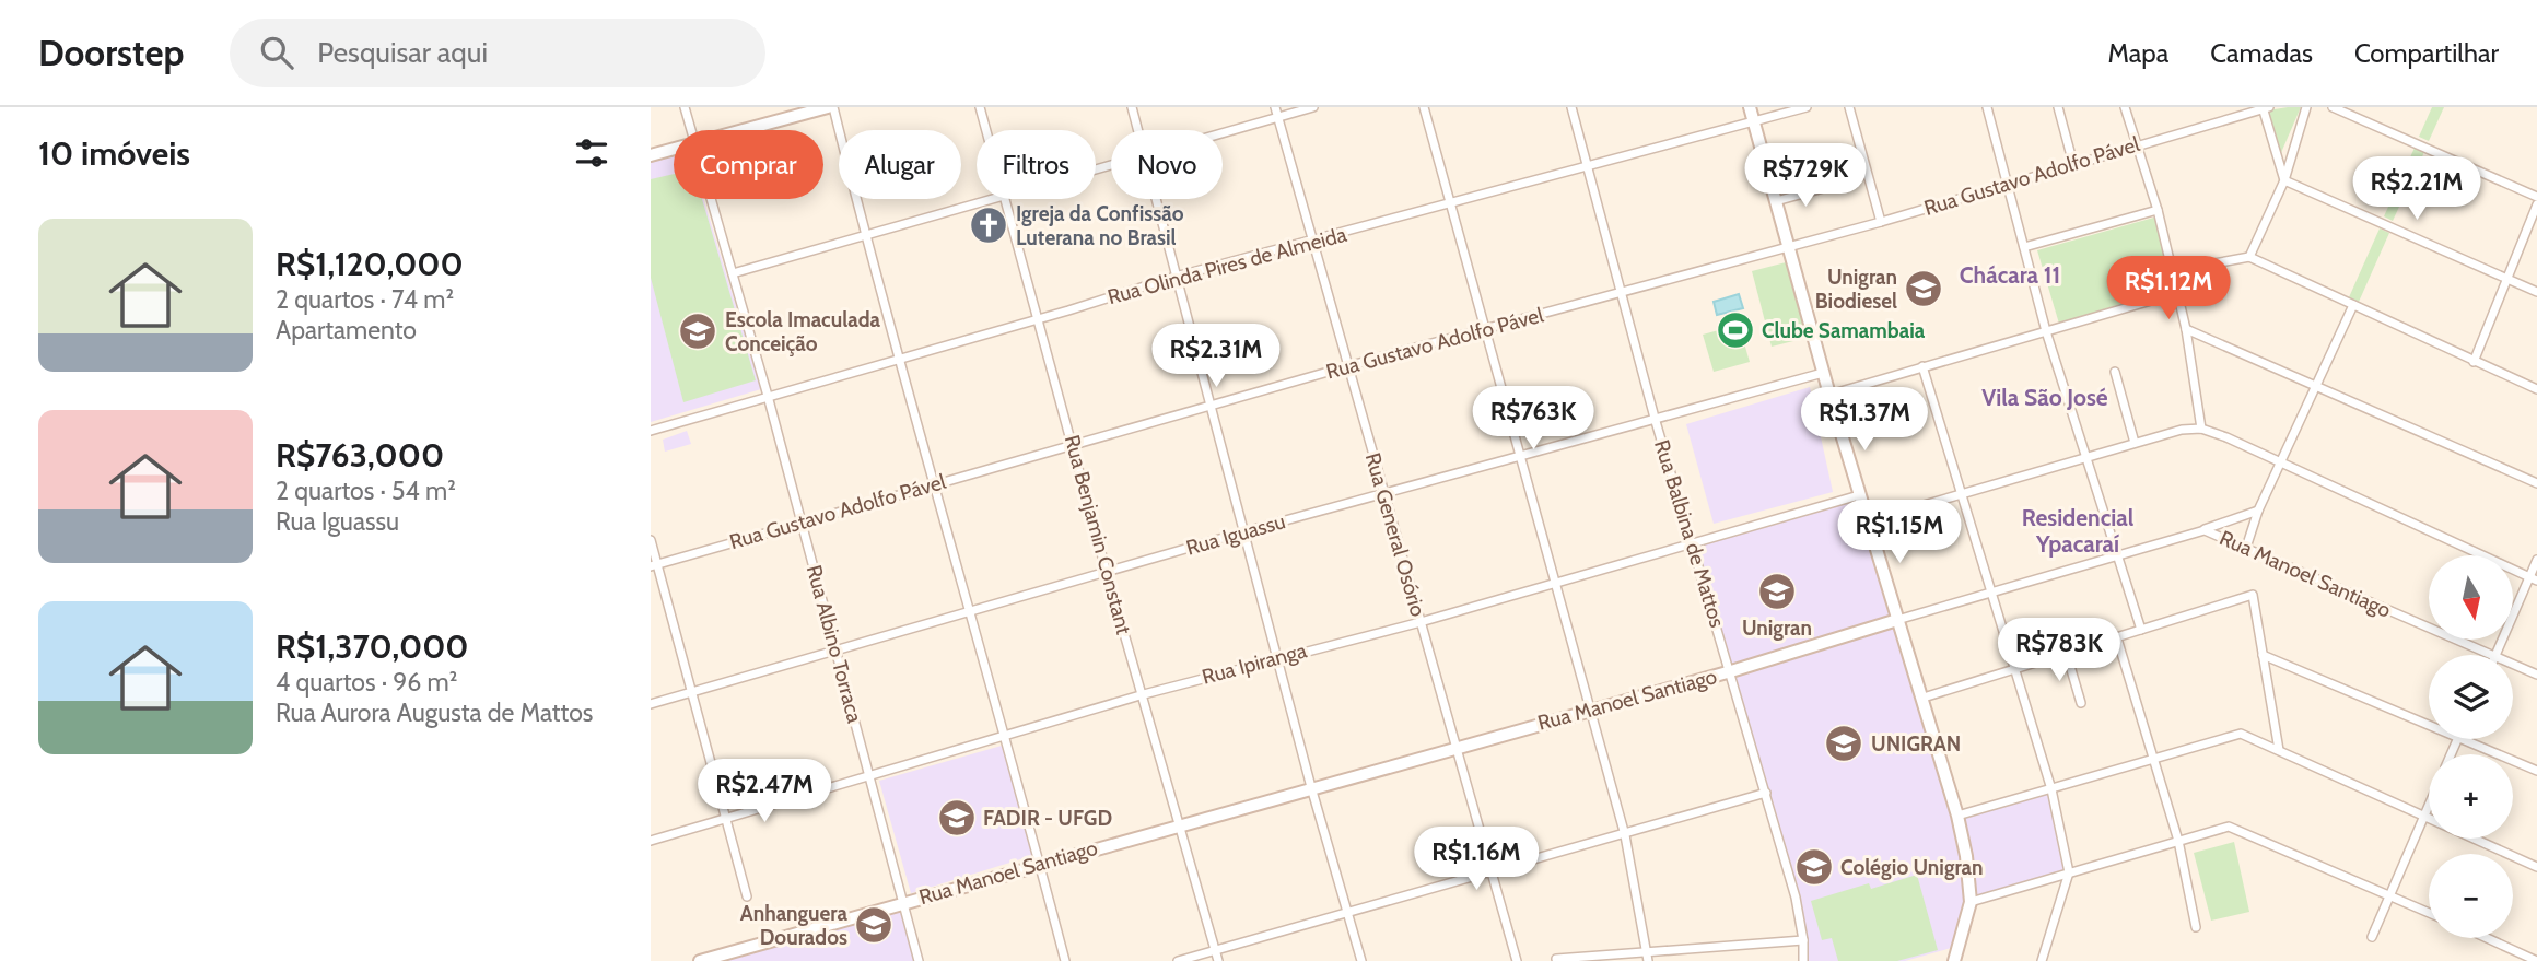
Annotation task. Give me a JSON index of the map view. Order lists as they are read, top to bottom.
{
  "streets": {
    "street": [
      "Rua Gustavo Adolfo Pável",
      "Rua Olinda Pires de Almeida",
      "Rua Balbina de Mattos",
      "Rua Benjamin Constant",
      "Rua Iguassu",
      "Rua General Osório",
      "Rua Manoel Santiago",
      "Rua Albino Torraca",
      "Rua Ipiranga"
    ]
  },
  "crossings": [
    ["Rua Gustavo Adolfo Pável", "Rua Balbina de Mattos"],
    ["Rua Gustavo Adolfo Pável", "Rua Benjamin Constant"],
    ["Rua Gustavo Adolfo Pável", "Rua General Osório"],
    ["Rua Gustavo Adolfo Pável", "Rua Albino Torraca"],
    ["Rua Olinda Pires de Almeida", "Rua Balbina de Mattos"],
    ["Rua Olinda Pires de Almeida", "Rua Benjamin Constant"],
    ["Rua Olinda Pires de Almeida", "Rua General Osório"],
    ["Rua Olinda Pires de Almeida", "Rua Albino Torraca"],
    ["Rua Balbina de Mattos", "Rua Iguassu"],
    ["Rua Balbina de Mattos", "Rua Manoel Santiago"],
    ["Rua Balbina de Mattos", "Rua Ipiranga"],
    ["Rua Benjamin Constant", "Rua Iguassu"],
    ["Rua Benjamin Constant", "Rua Manoel Santiago"],
    ["Rua Benjamin Constant", "Rua Ipiranga"],
    ["Rua Iguassu", "Rua General Osório"],
    ["Rua Iguassu", "Rua Albino Torraca"],
    ["Rua General Osório", "Rua Manoel Santiago"],
    ["Rua General Osório", "Rua Ipiranga"],
    ["Rua Manoel Santiago", "Rua Albino Torraca"],
    ["Rua Albino Torraca", "Rua Ipiranga"]
  ],
  "districts": ["Chácara 11", "Vila São José", "Residencial Ypacaraí"],
  "places": {
    "church": ["Igreja da Confissão Luterana no Brasil"],
    "school or university": [
      "Unigran Biodiesel",
      "Escola Imaculada Conceição",
      "Unigran",
      "UNIGRAN",
      "FADIR - UFGD",
      "Colégio Unigran",
      "Anhanguera Dourados"
    ],
    "sports": ["Clube Samambaia"]
  },
  "north": "bottom",
  "page": {
    "header": "Doorstep",
    "search": "Pesquisar aqui",
    "nav": ["Mapa", "Camadas", "Compartilhar"],
    "heading": "10 imóveis",
    "chip": [
      "Comprar",
      "Alugar",
      "Filtros",
      "Novo"
    ],
    "price": [
      "R$729K",
      "R$2.21M",
      "R$1.12M",
      "R$2.31M",
      "R$763K",
      "R$1.37M",
      "R$1.15M",
      "R$783K",
      "R$2.47M",
      "R$1.16M"
    ],
    "list": [
      {
        "name": "R$1,120,000",
        "note": "2 quartos · 74 m² · Apartamento"
      },
      {
        "name": "R$763,000",
        "note": "2 quartos · 54 m² · Rua Iguassu"
      },
      {
        "name": "R$1,370,000",
        "note": "4 quartos · 96 m² · Rua Aurora Augusta de Mattos"
      }
    ],
    "map_buttons": ["+", "−"]
  }
}
